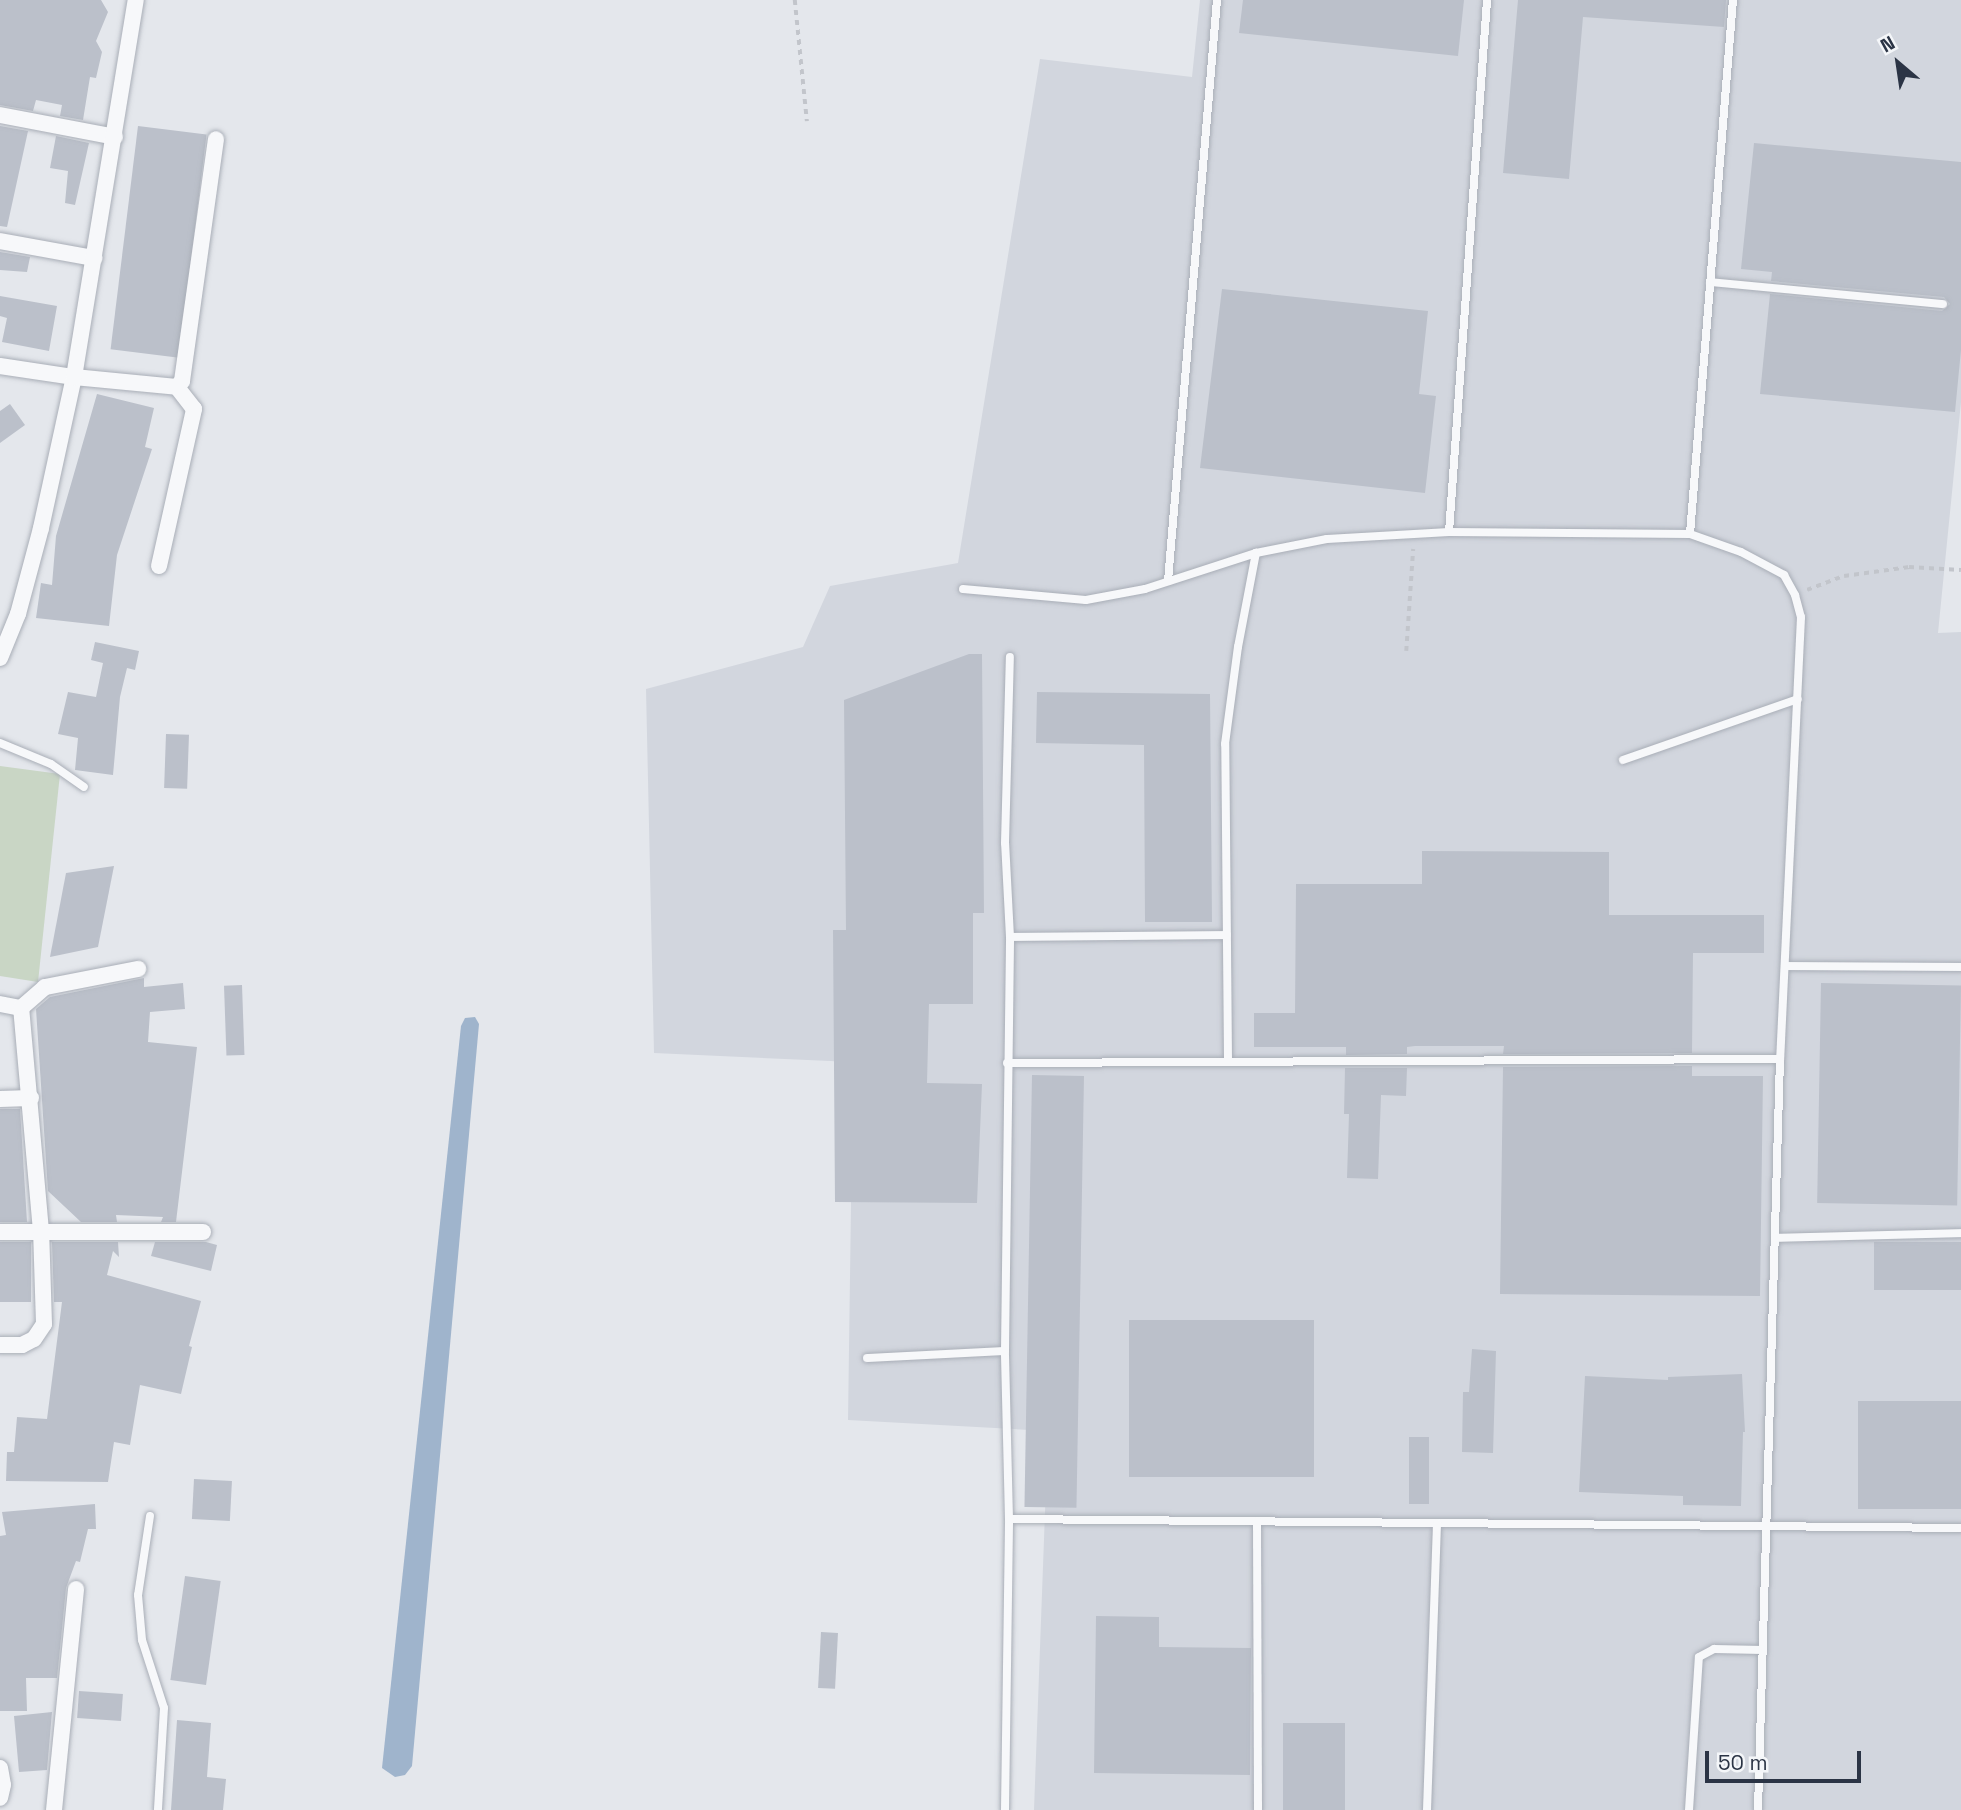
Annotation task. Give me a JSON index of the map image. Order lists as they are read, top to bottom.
{
  "scale_bar": "50 m",
  "north": "top left"
}
